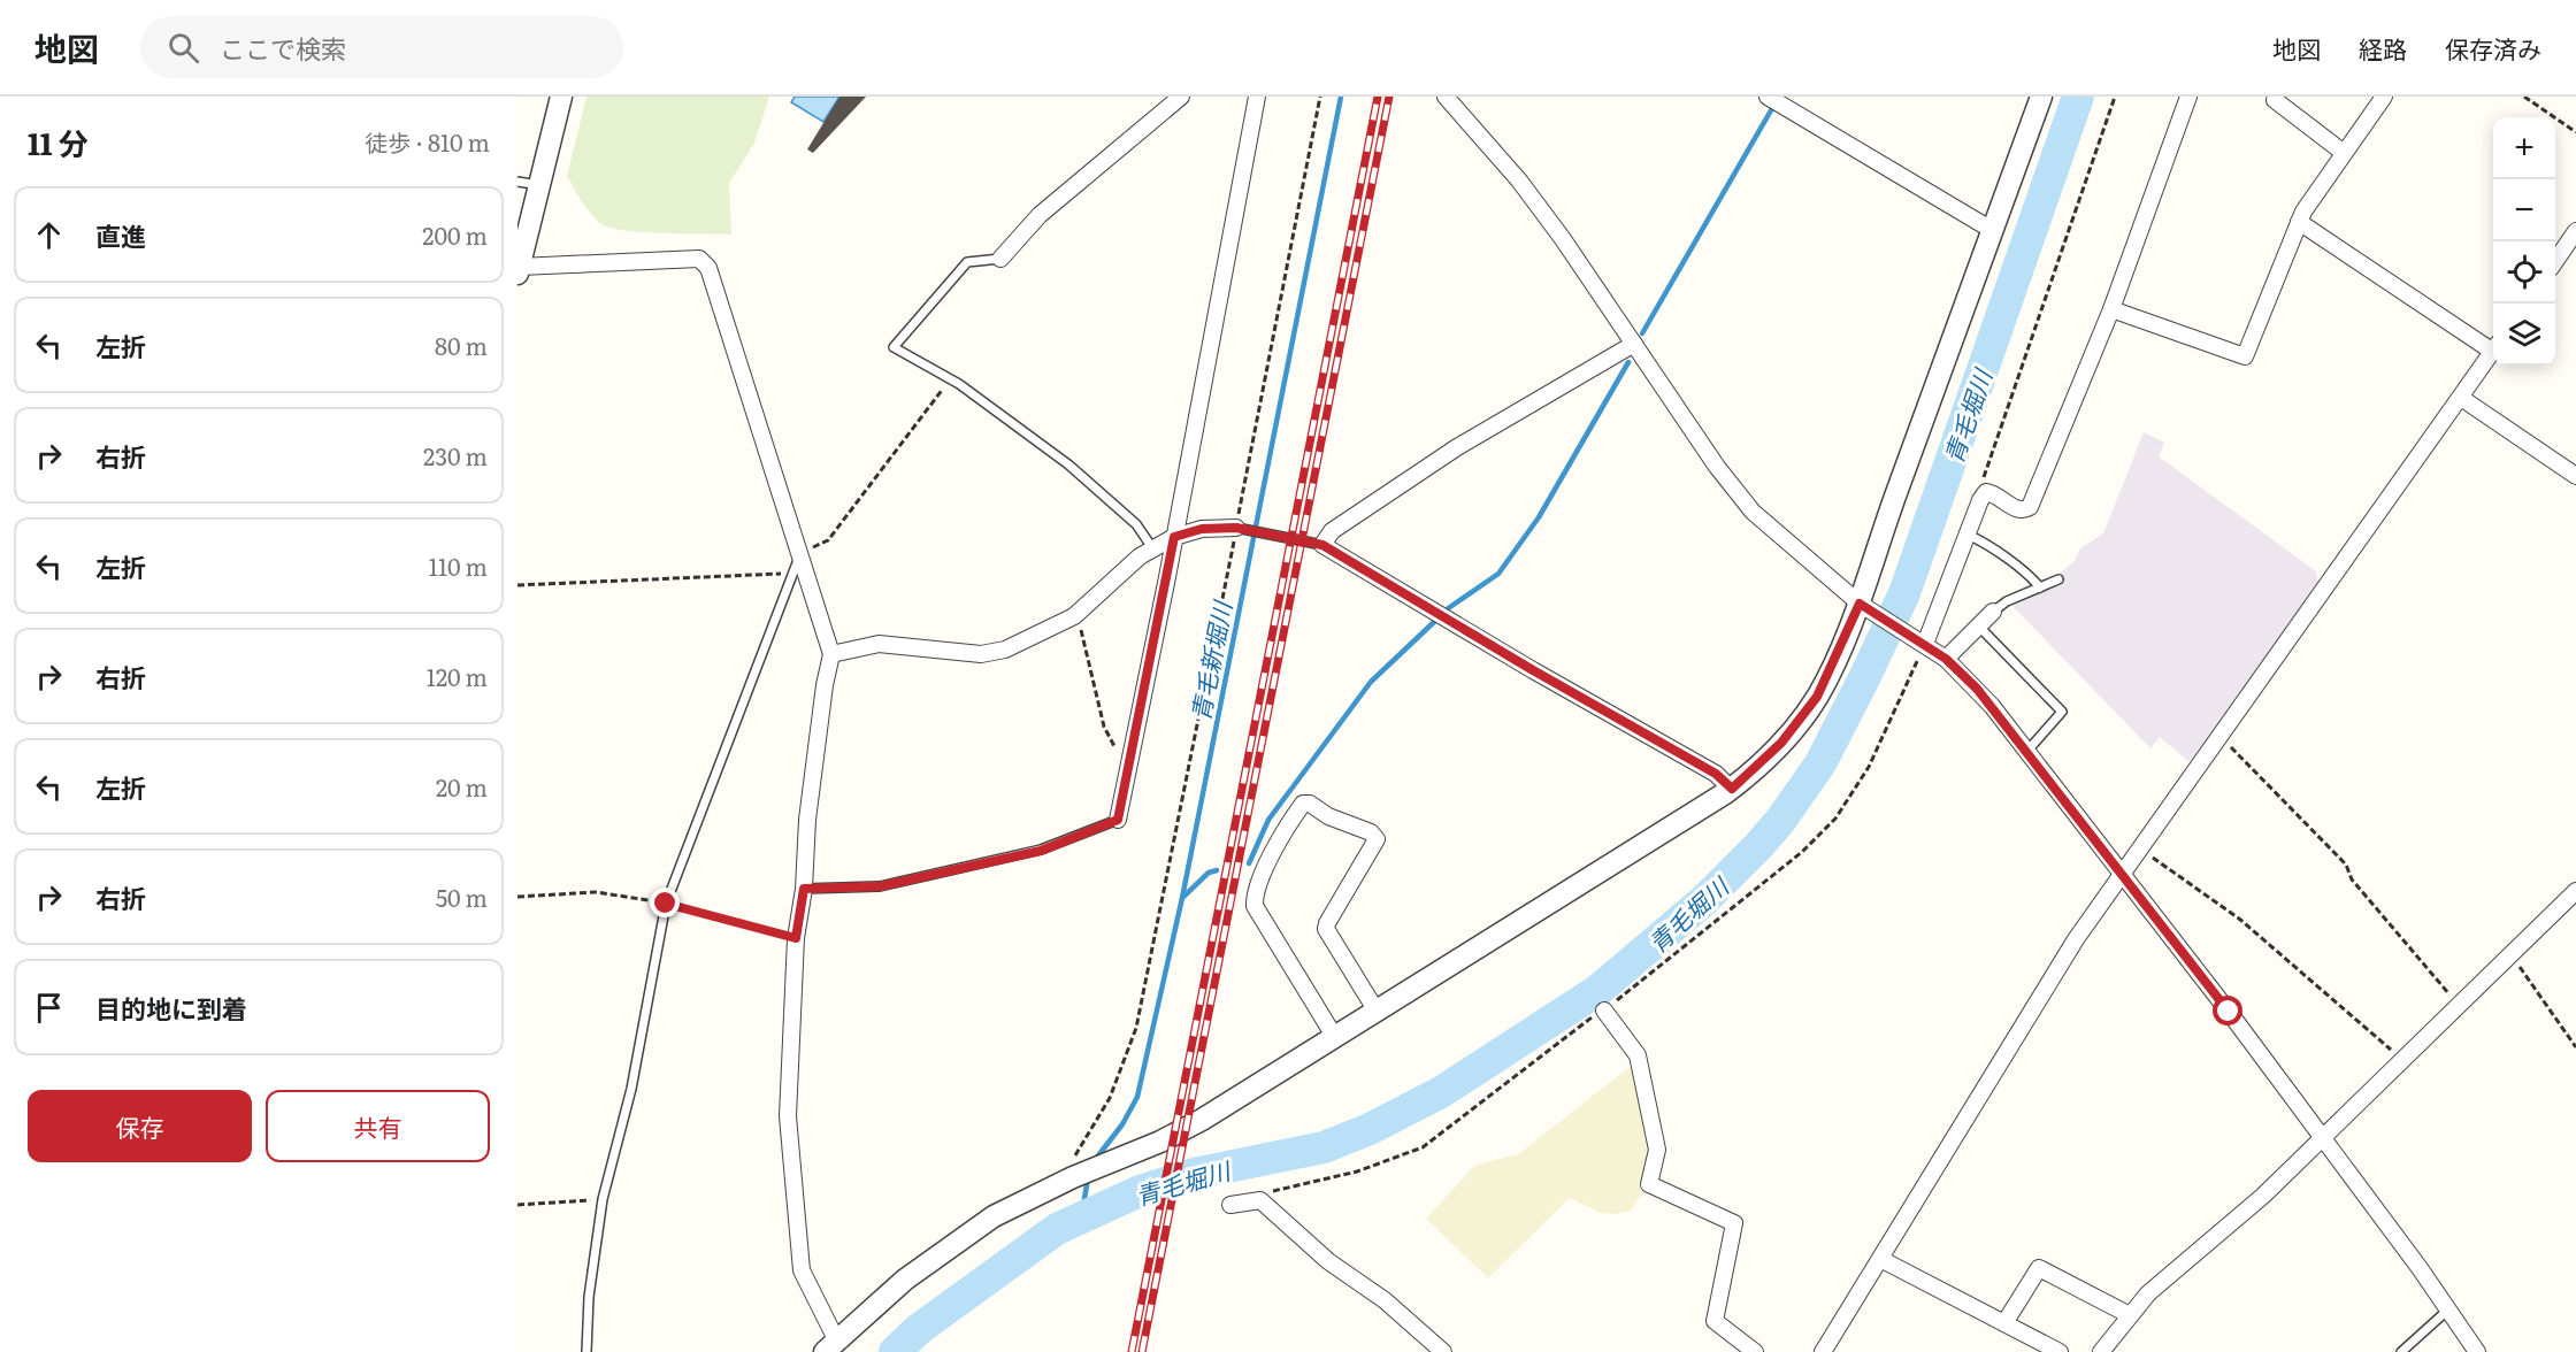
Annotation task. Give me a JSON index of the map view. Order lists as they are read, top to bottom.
{
  "water": ["青毛堀川", "青毛新堀川"],
  "page": {
    "header": "地図",
    "search": "ここで検索",
    "nav": ["地図", "経路", "保存済み"],
    "heading": ["11 分", "徒歩 · 810 m"],
    "map_buttons": ["+", "−"],
    "list": [
      ["直進", "200 m"],
      ["左折", "80 m"],
      ["右折", "230 m"],
      ["左折", "110 m"],
      ["右折", "120 m"],
      ["左折", "20 m"],
      ["右折", "50 m"],
      "目的地に到着"
    ],
    "buttons": ["保存", "共有"]
  }
}
